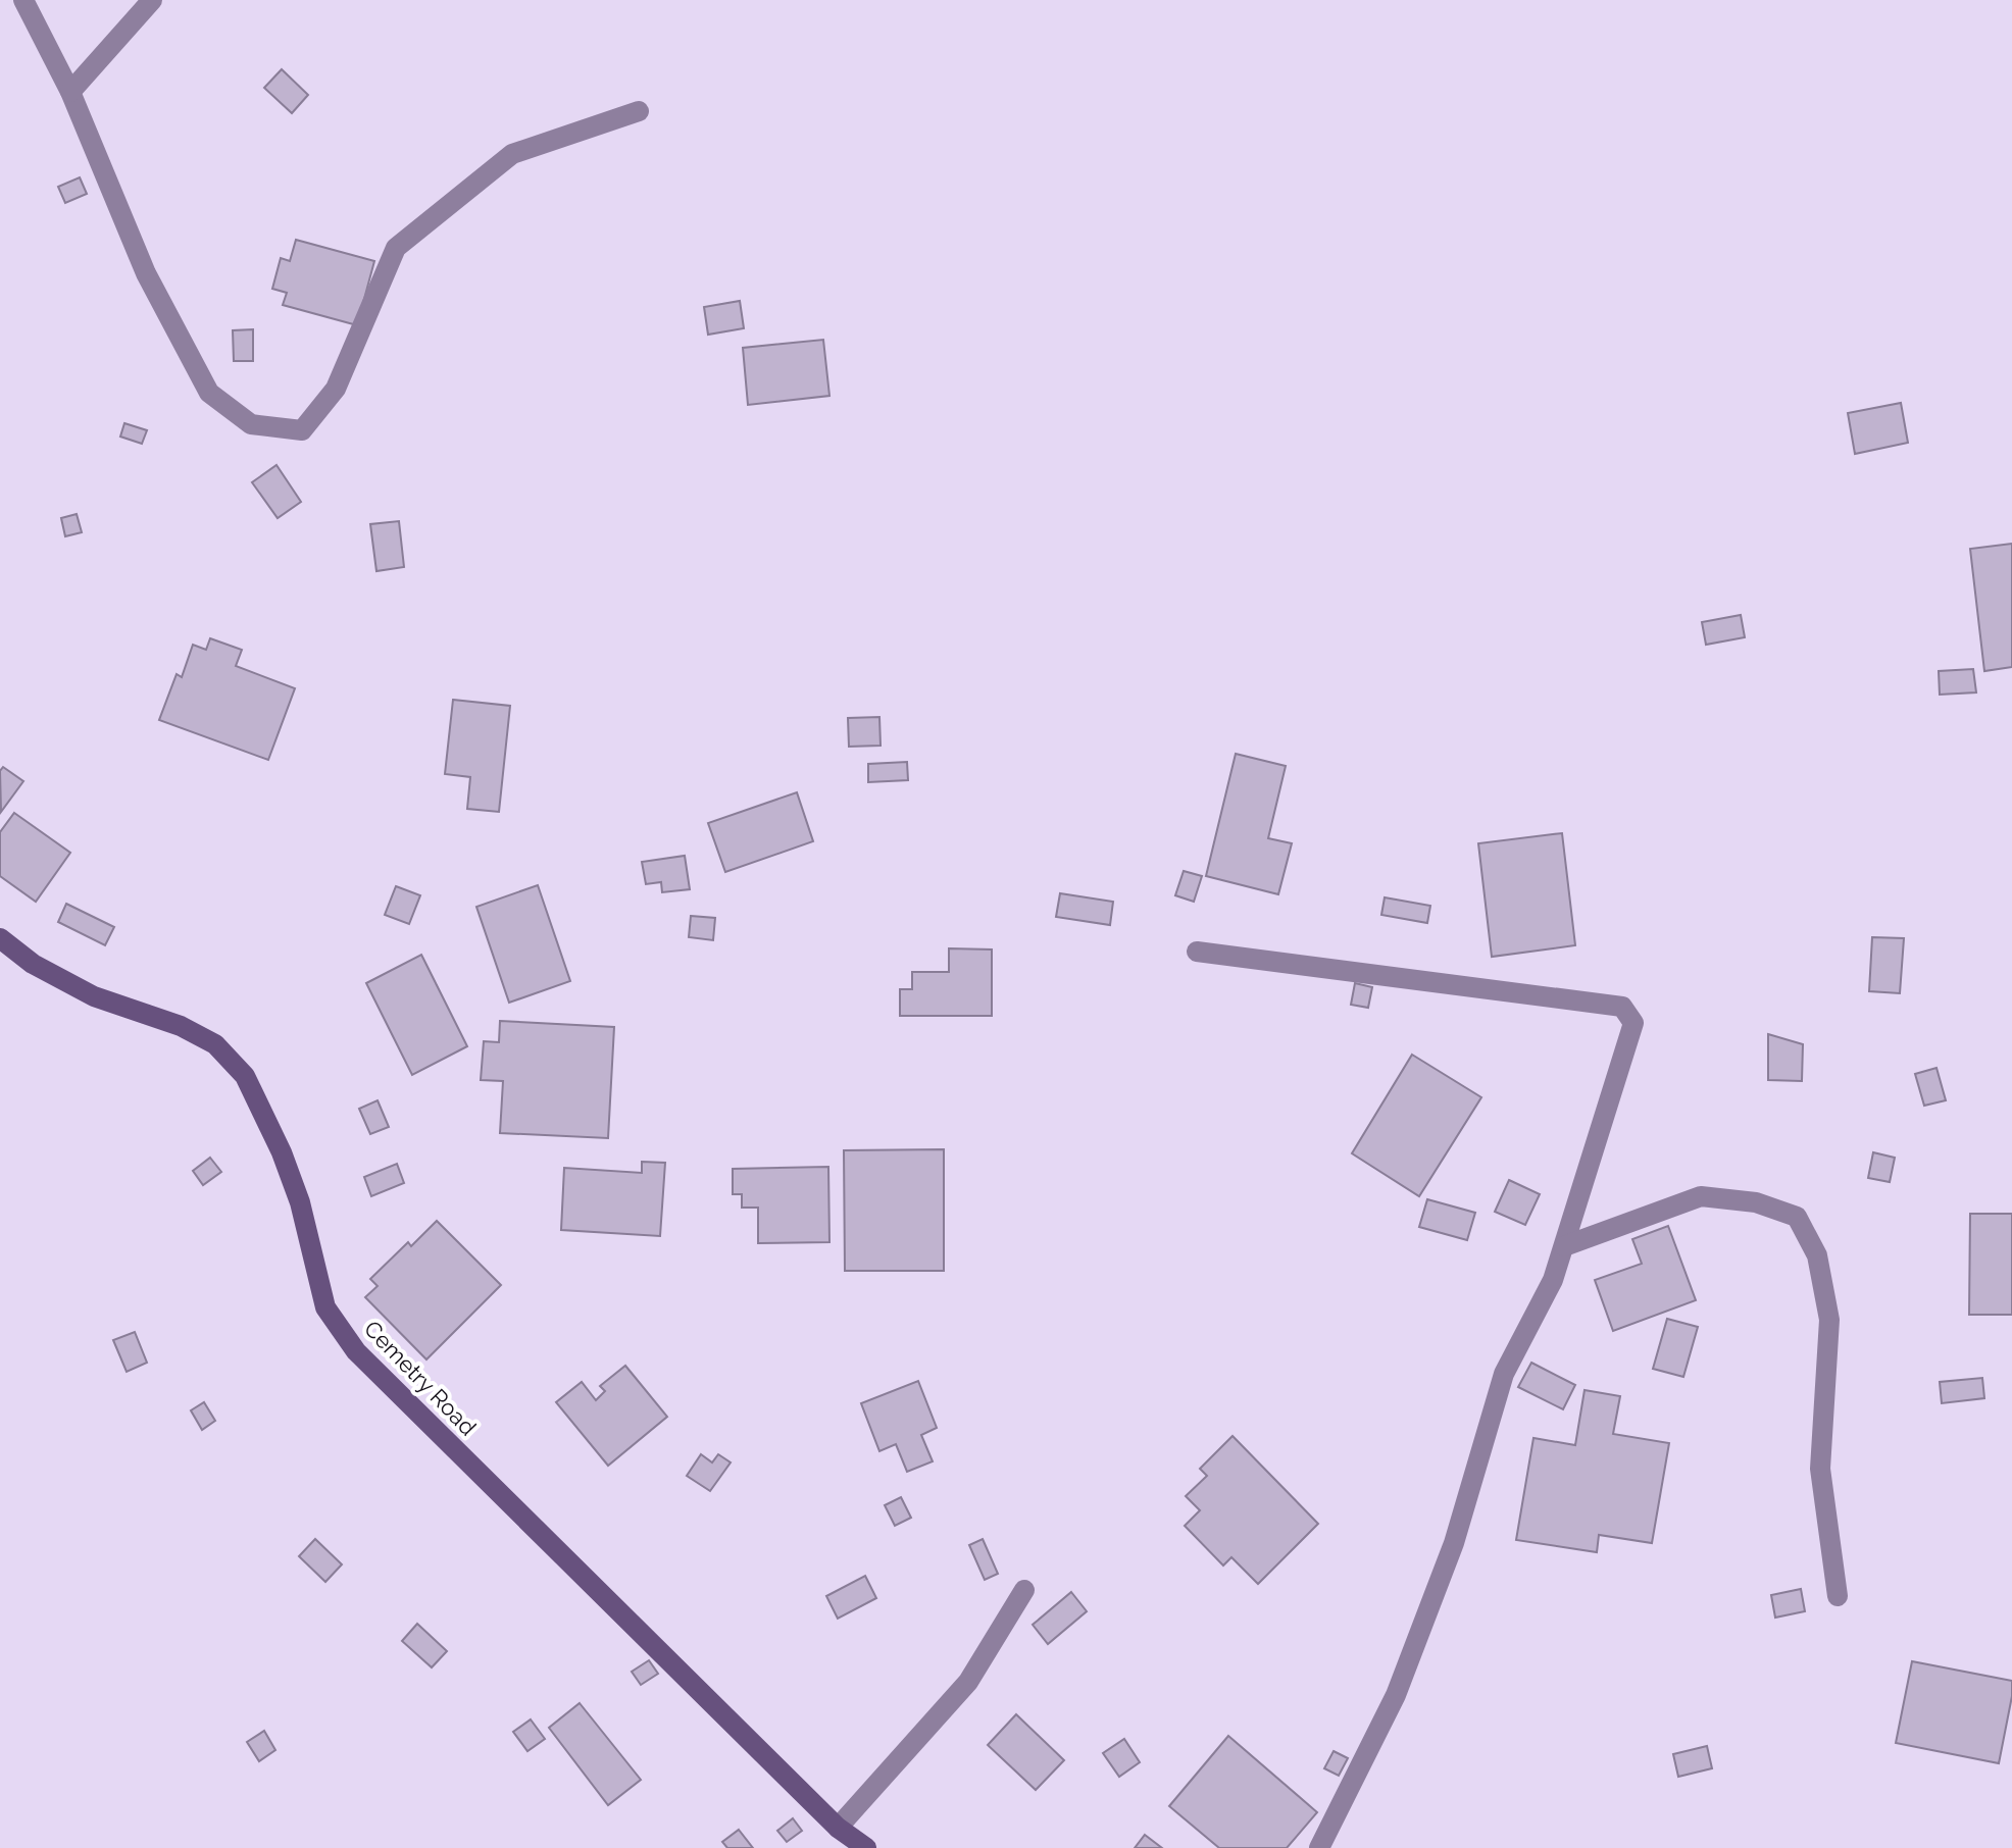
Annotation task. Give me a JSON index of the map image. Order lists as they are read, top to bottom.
{
  "streets": {
    "street": ["Cemetry Road"]
  }
}
